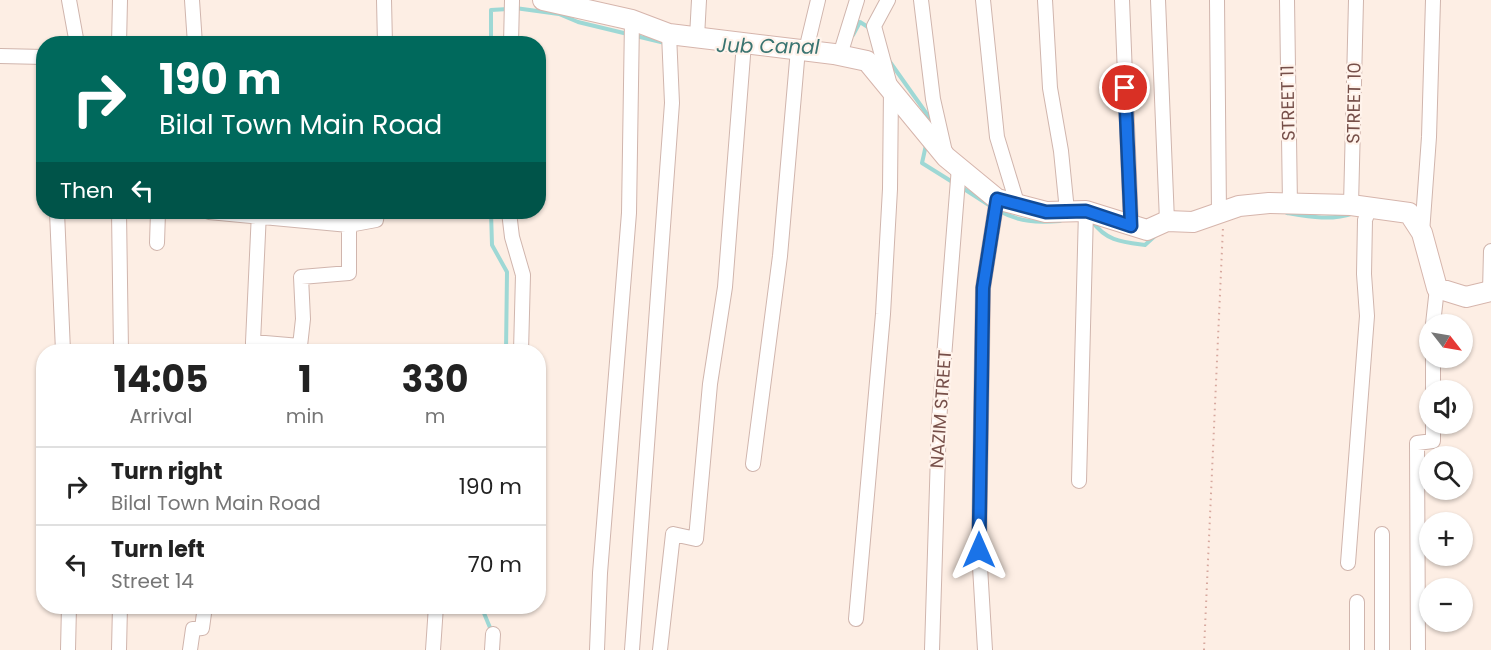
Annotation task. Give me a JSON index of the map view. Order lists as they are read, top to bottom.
{
  "streets": {
    "street": ["STREET 11", "STREET 10", "NAZIM STREET"]
  },
  "water": ["Jub Canal"],
  "north": "bottom right",
  "page": {
    "turn": ["190 m", "Bilal Town Main Road"],
    "then": "Then",
    "map_buttons": ["+", "−"],
    "eta": [
      "14:05",
      "Arrival",
      "1",
      "min",
      "330",
      "m"
    ],
    "list": [
      {
        "name": "Turn right",
        "note": "Bilal Town Main Road",
        "value": "190 m"
      },
      {
        "name": "Turn left",
        "note": "Street 14",
        "value": "70 m"
      }
    ]
  }
}
